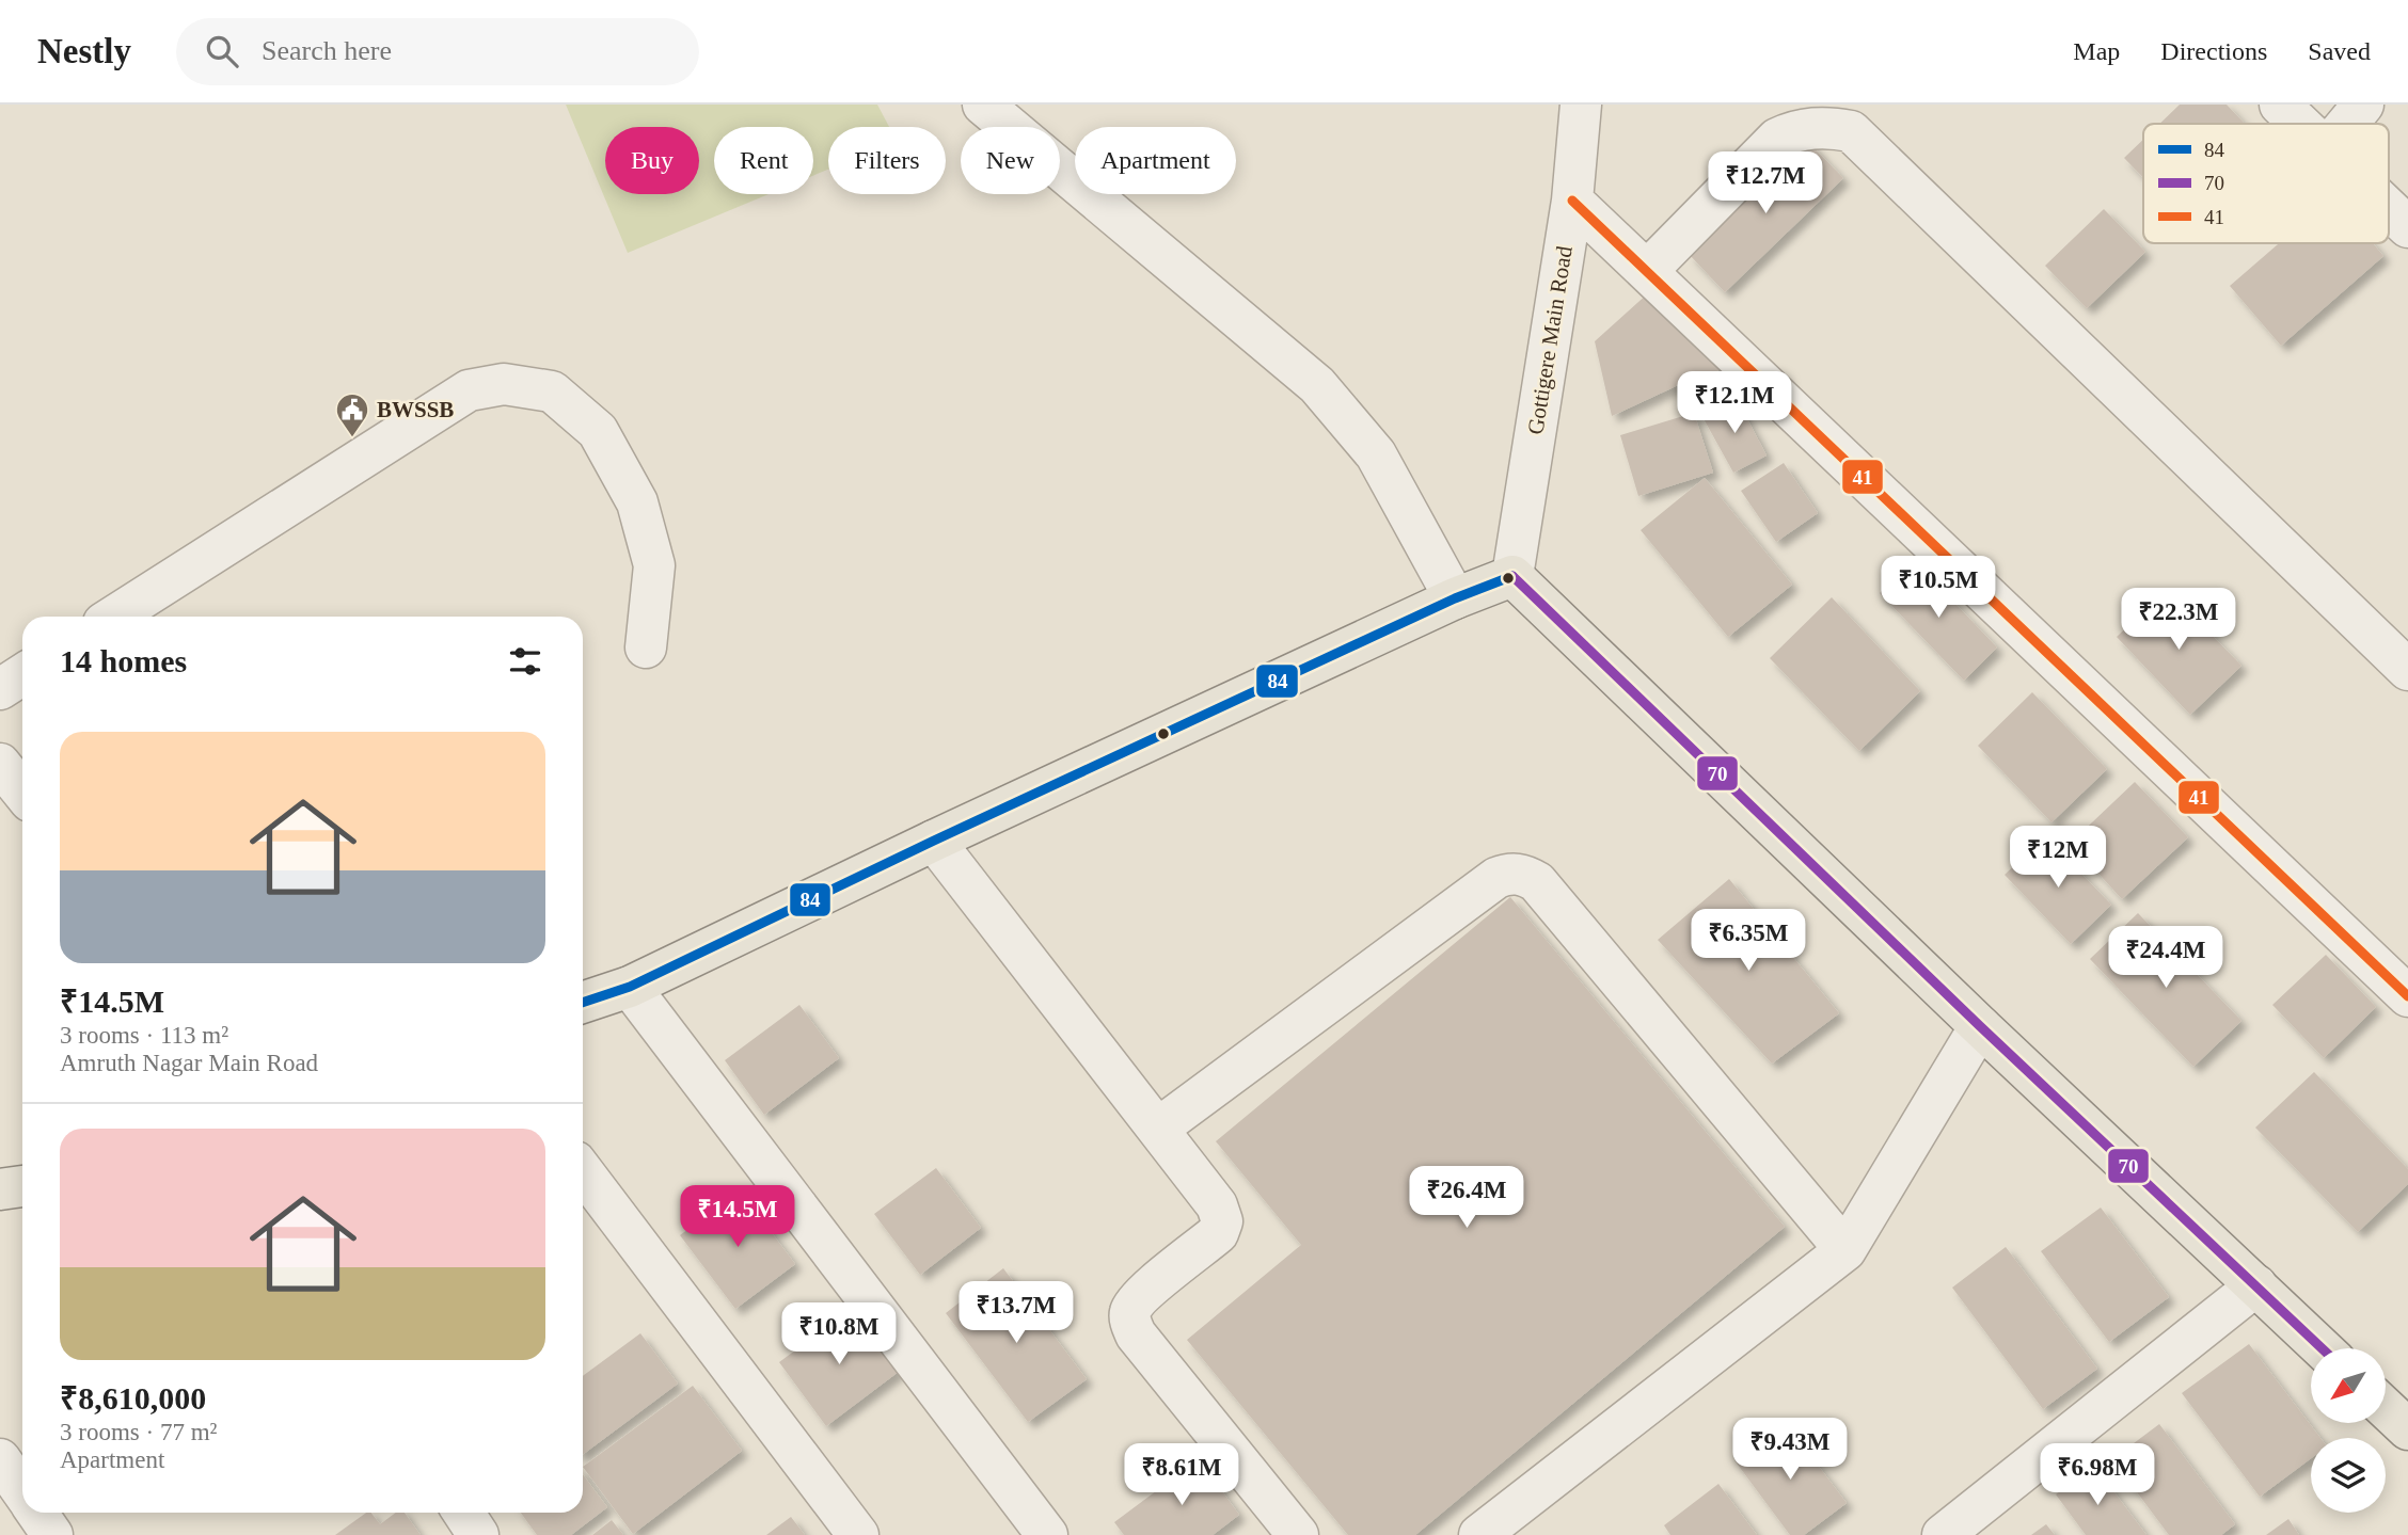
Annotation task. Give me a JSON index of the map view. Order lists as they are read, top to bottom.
{
  "streets": {
    "street": ["Gottigere Main Road"]
  },
  "places": {
    "public building": ["BWSSB"]
  },
  "lines": ["transit line 41", "transit line 84", "transit line 70"],
  "legend": ["84", "70", "41"],
  "north": "bottom left",
  "page": {
    "header": "Nestly",
    "search": "Search here",
    "nav": ["Map", "Directions", "Saved"],
    "chip": [
      "Buy",
      "Rent",
      "Filters",
      "New",
      "Apartment"
    ],
    "price": [
      "₹12.7M",
      "₹12.1M",
      "₹10.5M",
      "₹22.3M",
      "₹12M",
      "₹6.35M",
      "₹24.4M",
      "₹26.4M",
      "₹14.5M",
      "₹13.7M",
      "₹10.8M",
      "₹9.43M",
      "₹8.61M",
      "₹6.98M"
    ],
    "heading": "14 homes",
    "list": [
      {
        "name": "₹14.5M",
        "note": "3 rooms · 113 m² · Amruth Nagar Main Road"
      },
      {
        "name": "₹8,610,000",
        "note": "3 rooms · 77 m² · Apartment"
      }
    ]
  }
}
